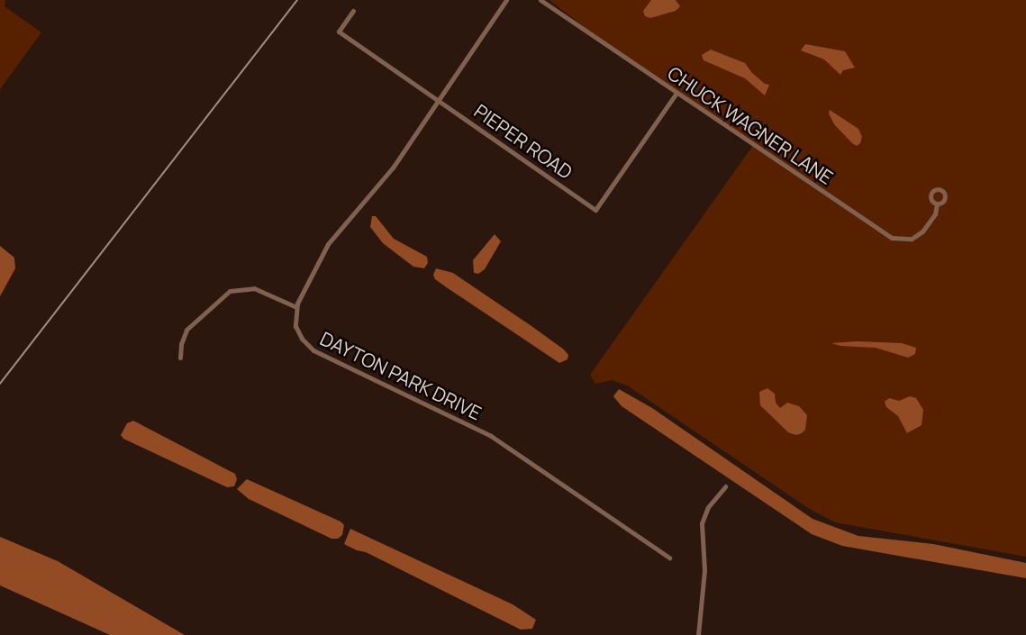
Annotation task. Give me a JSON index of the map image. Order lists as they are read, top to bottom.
{
  "streets": {
    "street": ["CHUCK WAGNER LANE", "PIEPER ROAD", "DAYTON PARK DRIVE"]
  },
  "crossings": [
    ["CHUCK WAGNER LANE", "PIEPER ROAD"]
  ]
}
